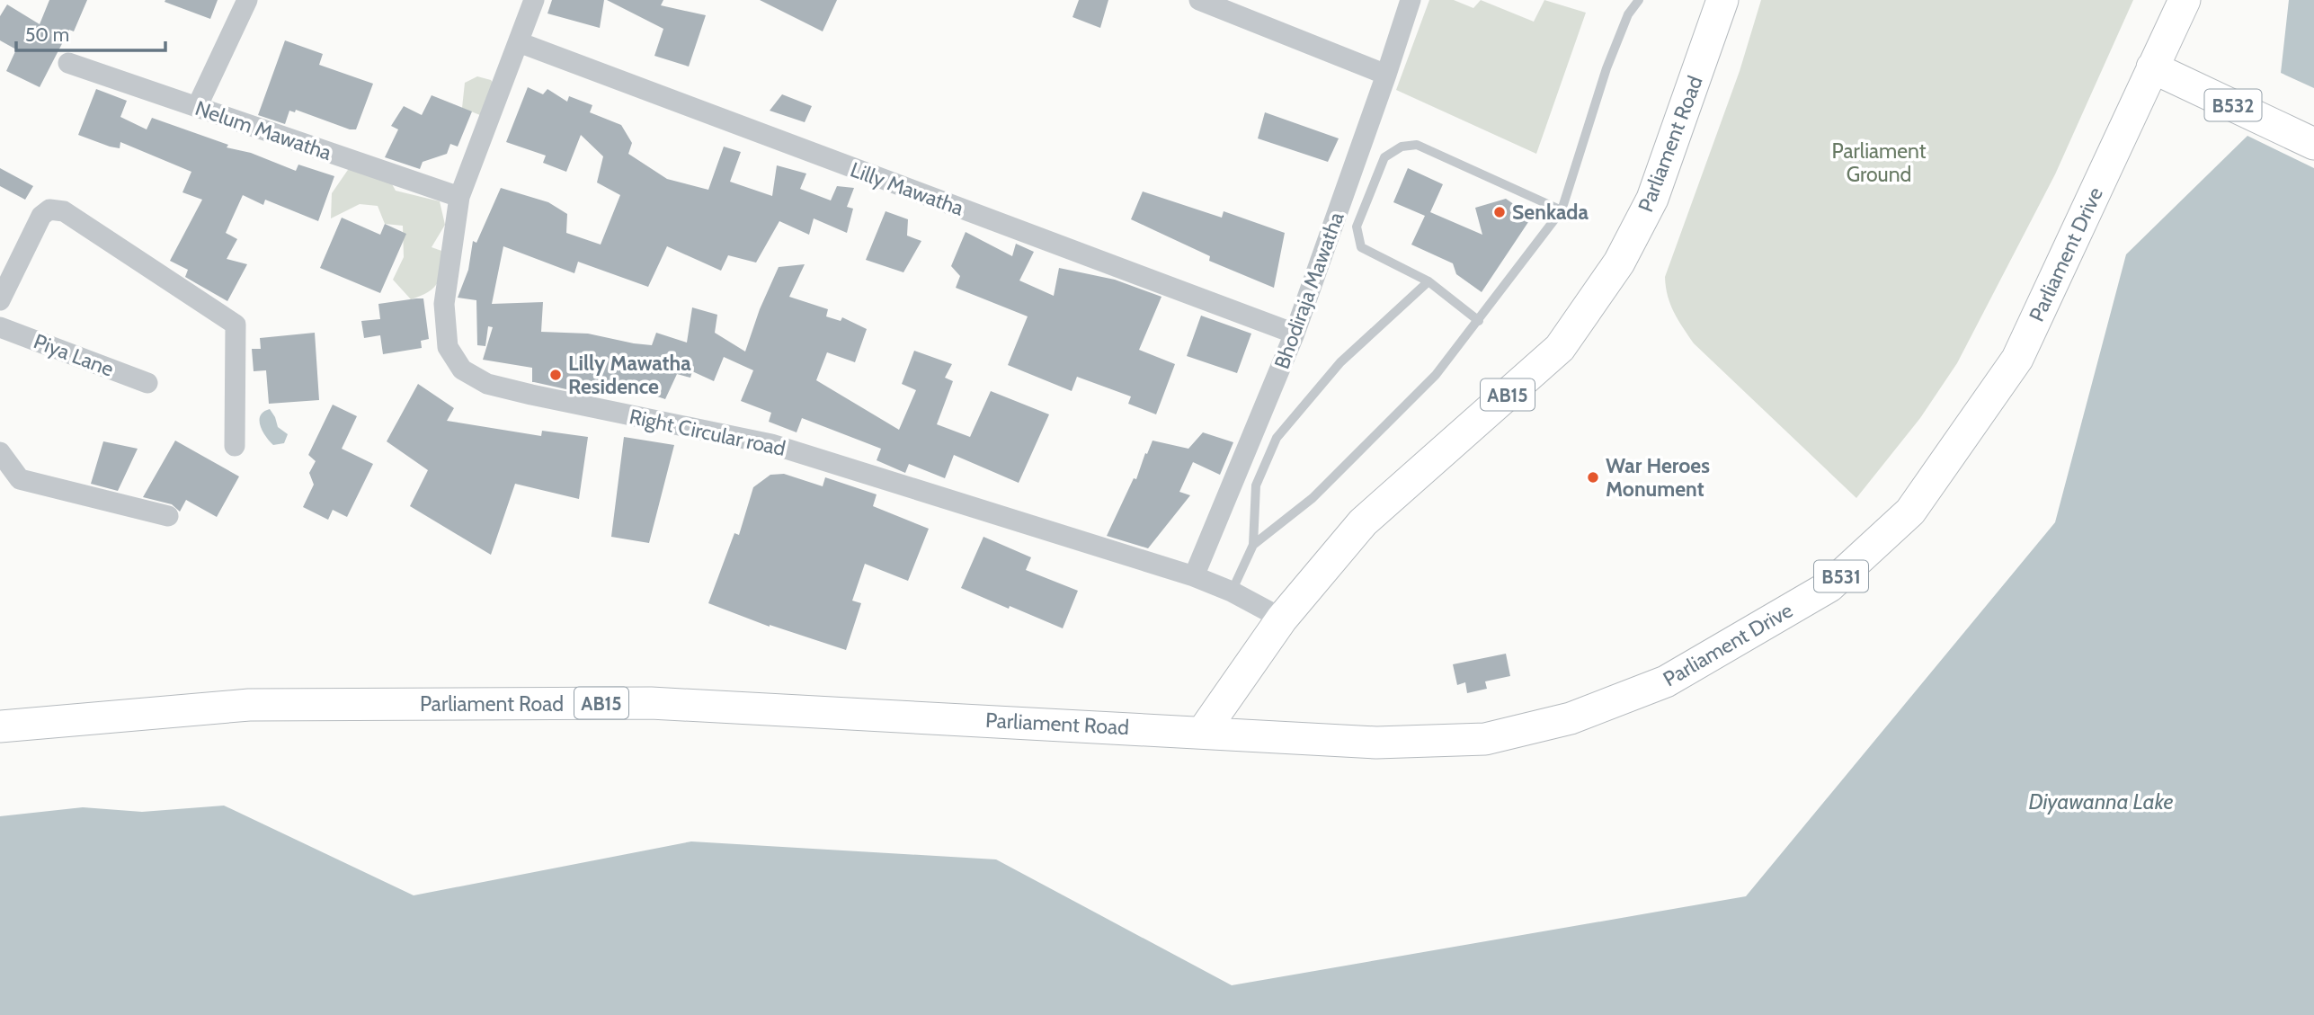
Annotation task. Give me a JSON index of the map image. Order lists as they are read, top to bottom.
{
  "streets": {
    "main road": [
      "B532",
      "Parliament Road",
      "Parliament Drive",
      "AB15",
      "B531"
    ],
    "street": [
      "Nelum Mawatha",
      "Lilly Mawatha",
      "Bhodiraja Mawatha",
      "Piya Lane",
      "Right Circular road"
    ]
  },
  "crossings": [
    ["B532", "Parliament Drive"],
    ["Nelum Mawatha", "Right Circular road"],
    ["Parliament Road", "Parliament Drive"],
    ["Parliament Road", "Right Circular road"],
    ["Lilly Mawatha", "Bhodiraja Mawatha"],
    ["Lilly Mawatha", "Right Circular road"],
    ["Bhodiraja Mawatha", "Right Circular road"]
  ],
  "water": ["Diyawanna Lake"],
  "parks": ["Parliament Ground"],
  "places": ["Senkada", "Lilly Mawatha Residence", "War Heroes Monument"],
  "scale_bar": "50 m"
}
